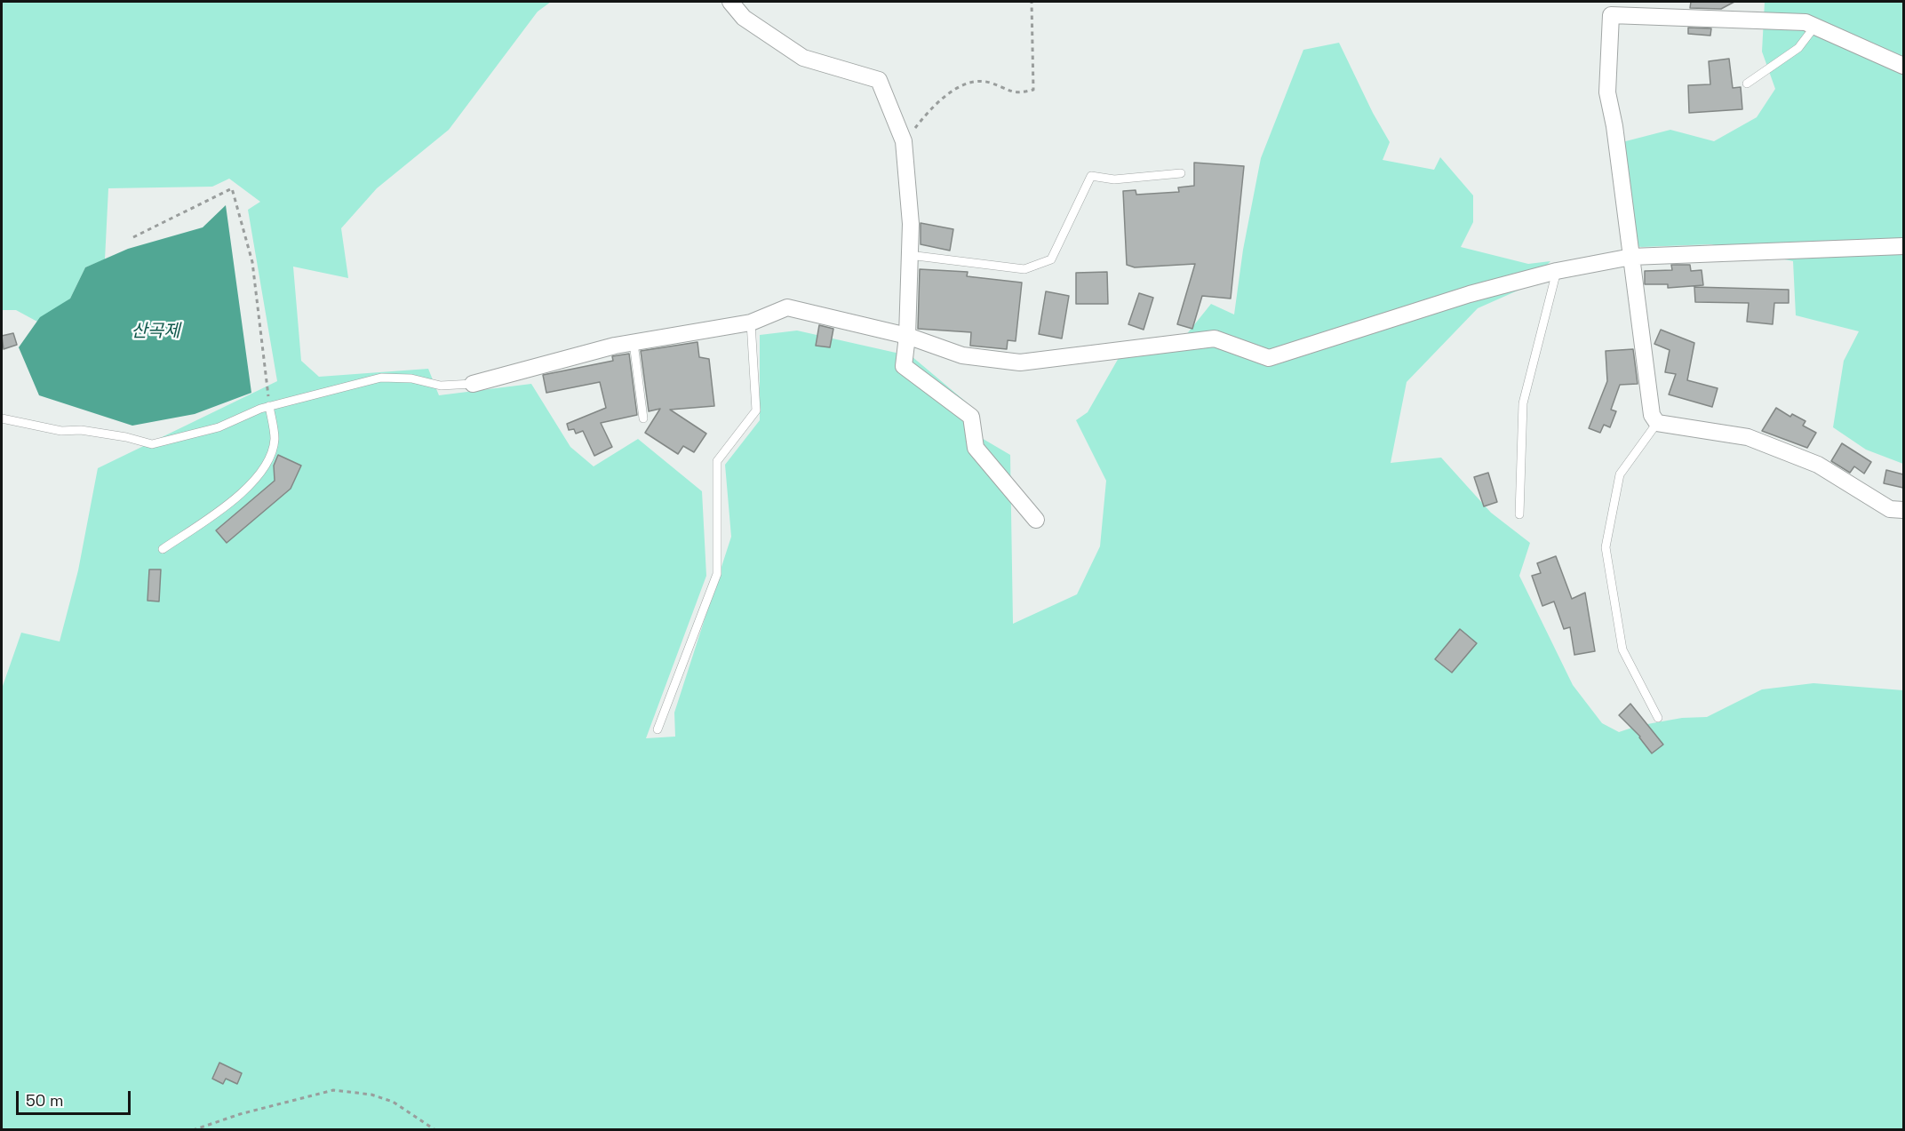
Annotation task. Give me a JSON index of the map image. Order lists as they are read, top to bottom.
{
  "water": ["산곡제"],
  "scale_bar": "50 m"
}
